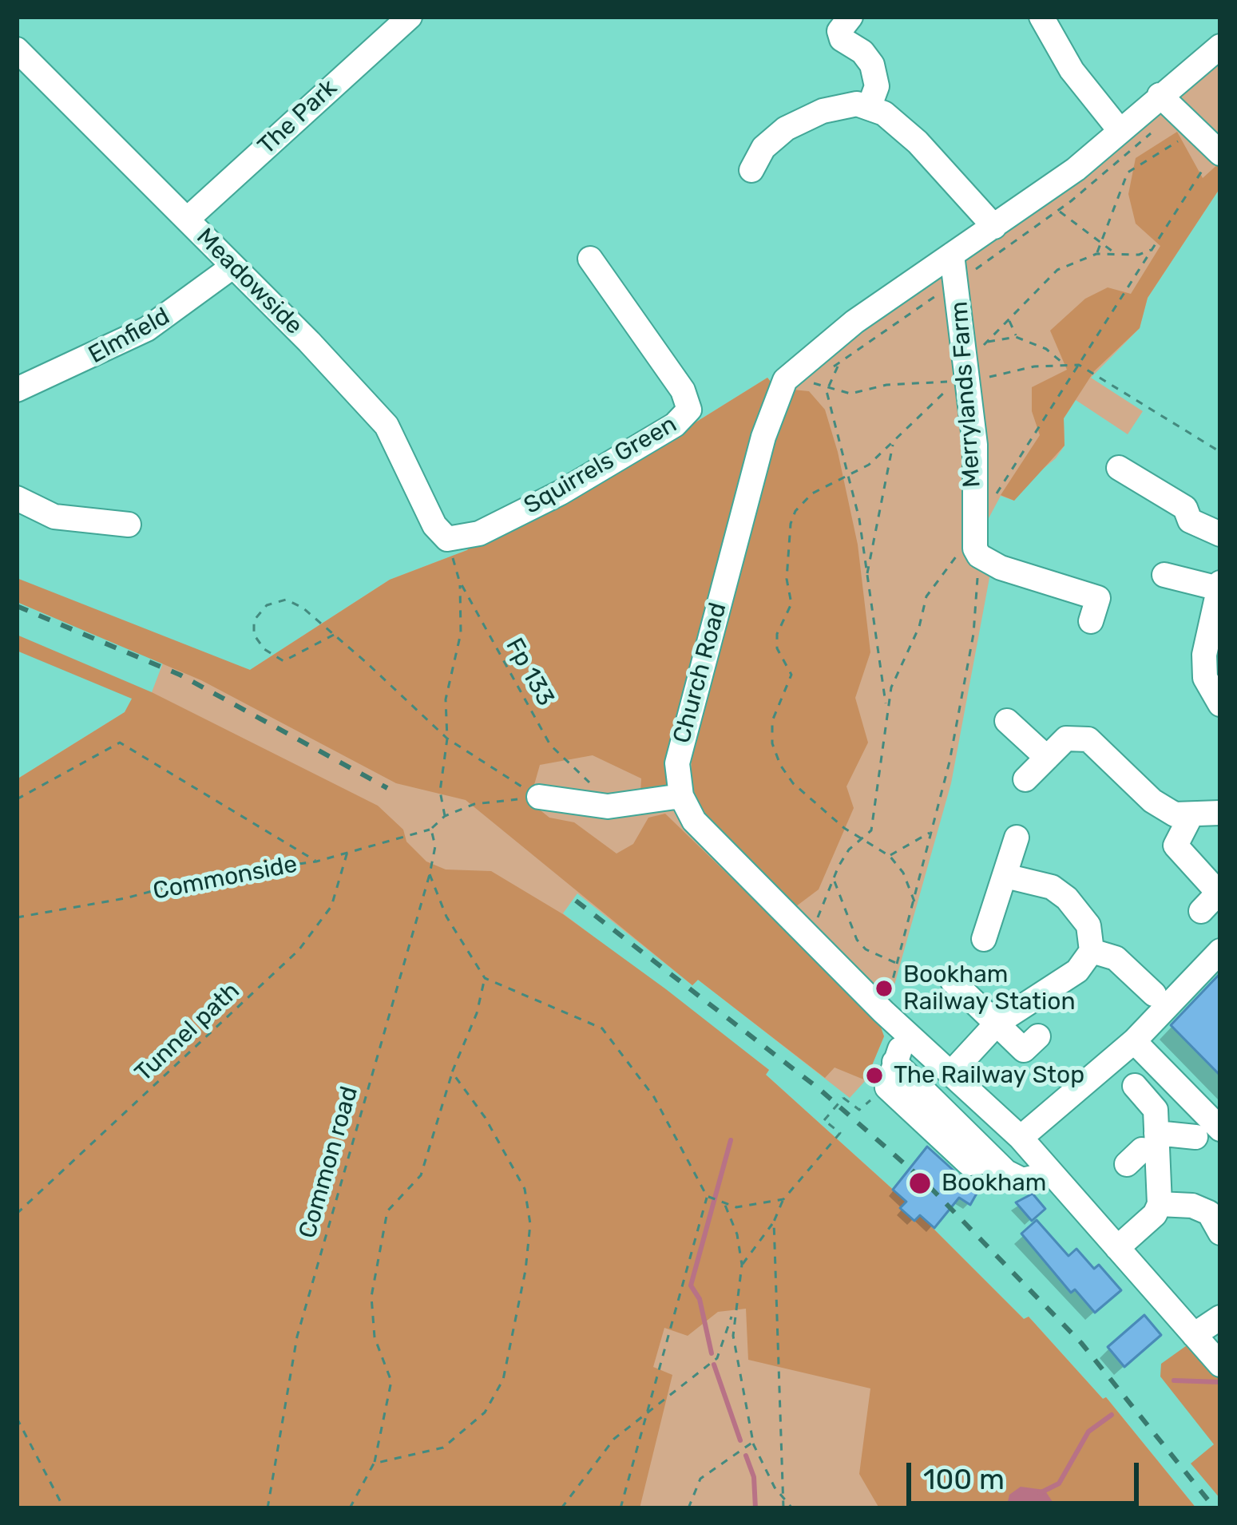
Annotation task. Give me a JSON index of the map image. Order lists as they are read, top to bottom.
{
  "streets": {
    "street": [
      "The Park",
      "Meadowside",
      "Elmfield",
      "Merrylands Farm",
      "Squirrels Green",
      "Church Road"
    ],
    "path": [
      "Fp 133",
      "Commonside",
      "Tunnel path",
      "Common road"
    ]
  },
  "crossings": [
    ["The Park", "Meadowside"],
    ["Meadowside", "Elmfield"],
    ["Meadowside", "Squirrels Green"],
    ["Meadowside", "Fp 133"],
    ["Merrylands Farm", "Church Road"],
    ["Squirrels Green", "Fp 133"],
    ["Commonside", "Tunnel path"],
    ["Commonside", "Common road"]
  ],
  "places": ["Bookham Railway Station", "The Railway Stop", "Bookham"],
  "scale_bar": "100 m"
}
